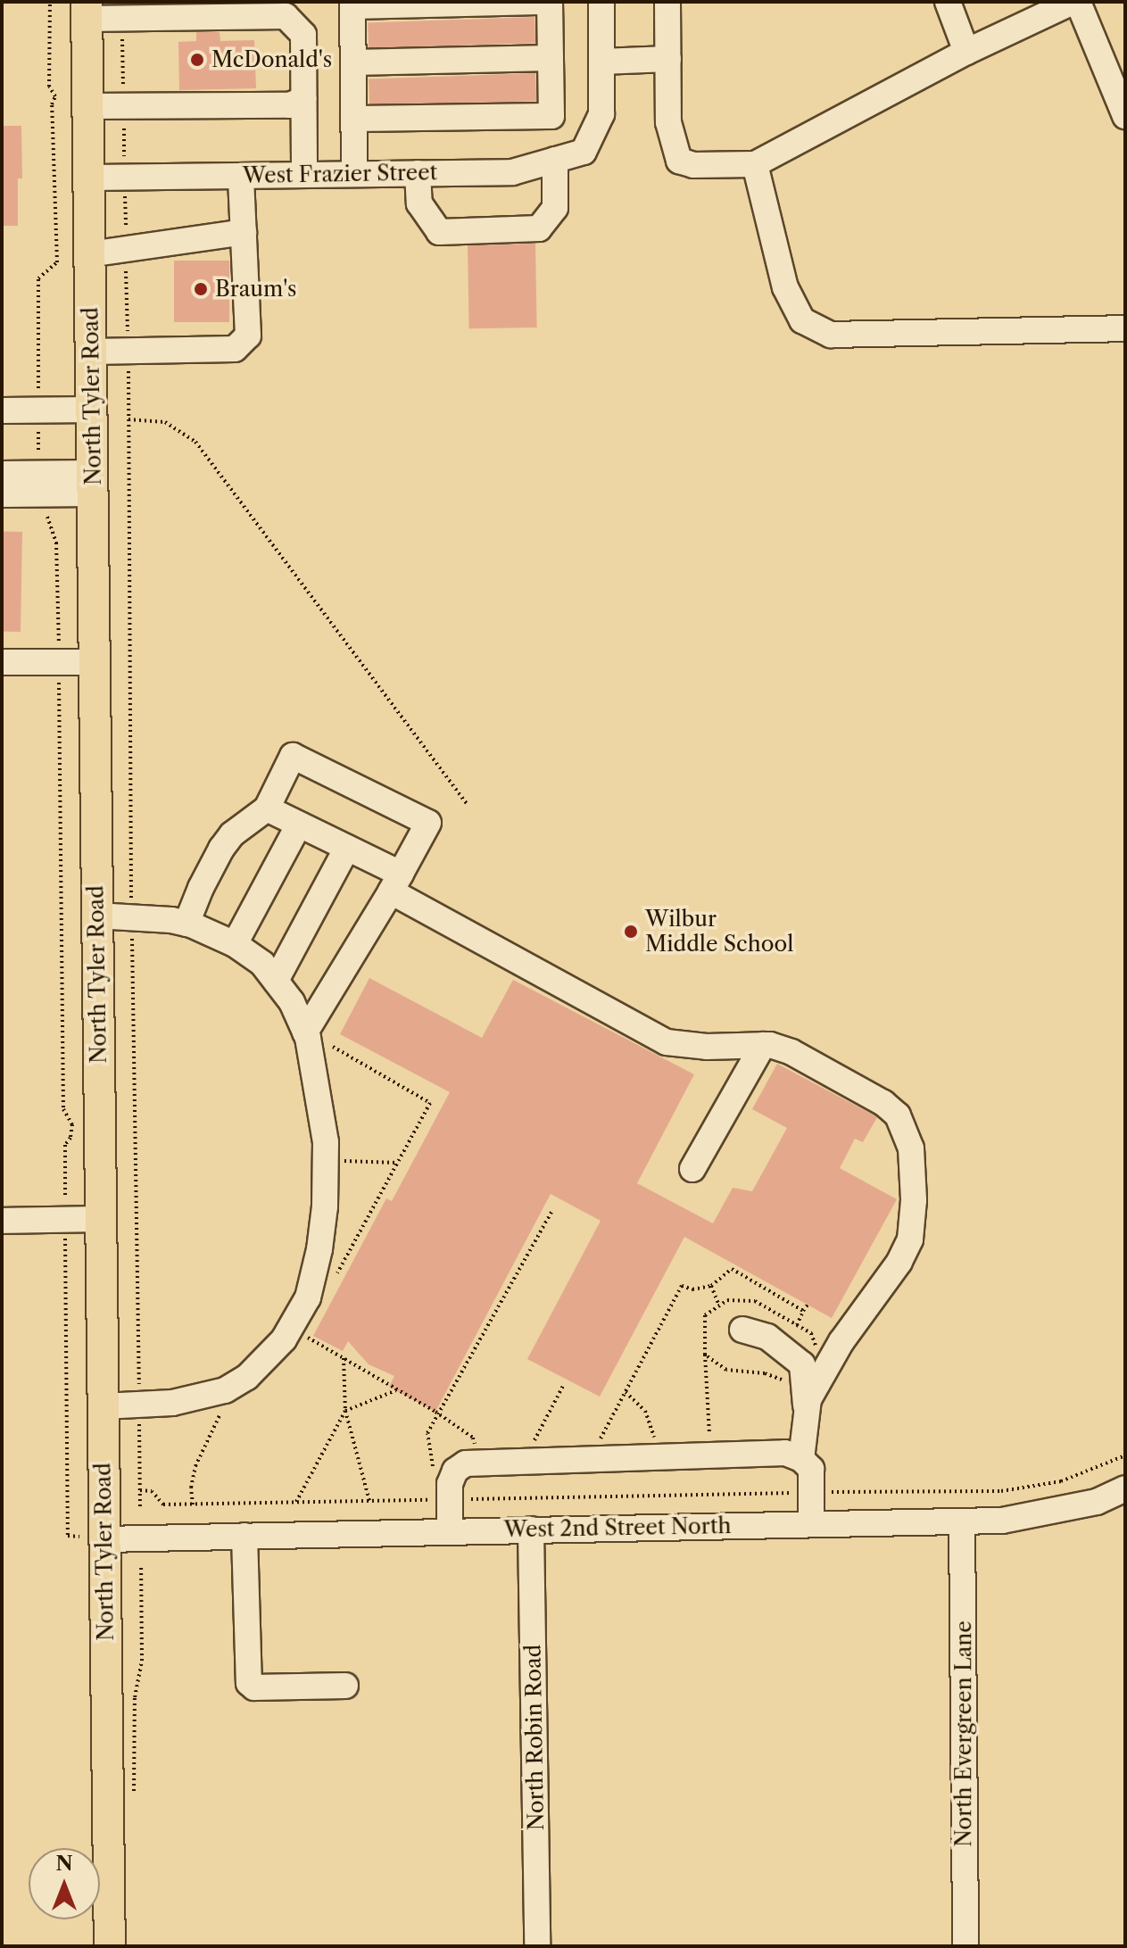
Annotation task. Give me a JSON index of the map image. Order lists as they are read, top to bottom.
{
  "streets": {
    "main road": ["North Tyler Road"],
    "street": [
      "West Frazier Street",
      "West 2nd Street North",
      "North Evergreen Lane",
      "North Robin Road"
    ]
  },
  "crossings": [
    ["West Frazier Street", "North Tyler Road"],
    ["North Tyler Road", "West 2nd Street North"],
    ["West 2nd Street North", "North Evergreen Lane"],
    ["West 2nd Street North", "North Robin Road"]
  ],
  "places": ["McDonald's", "Braum's", "Wilbur Middle School"],
  "north": "top"
}
